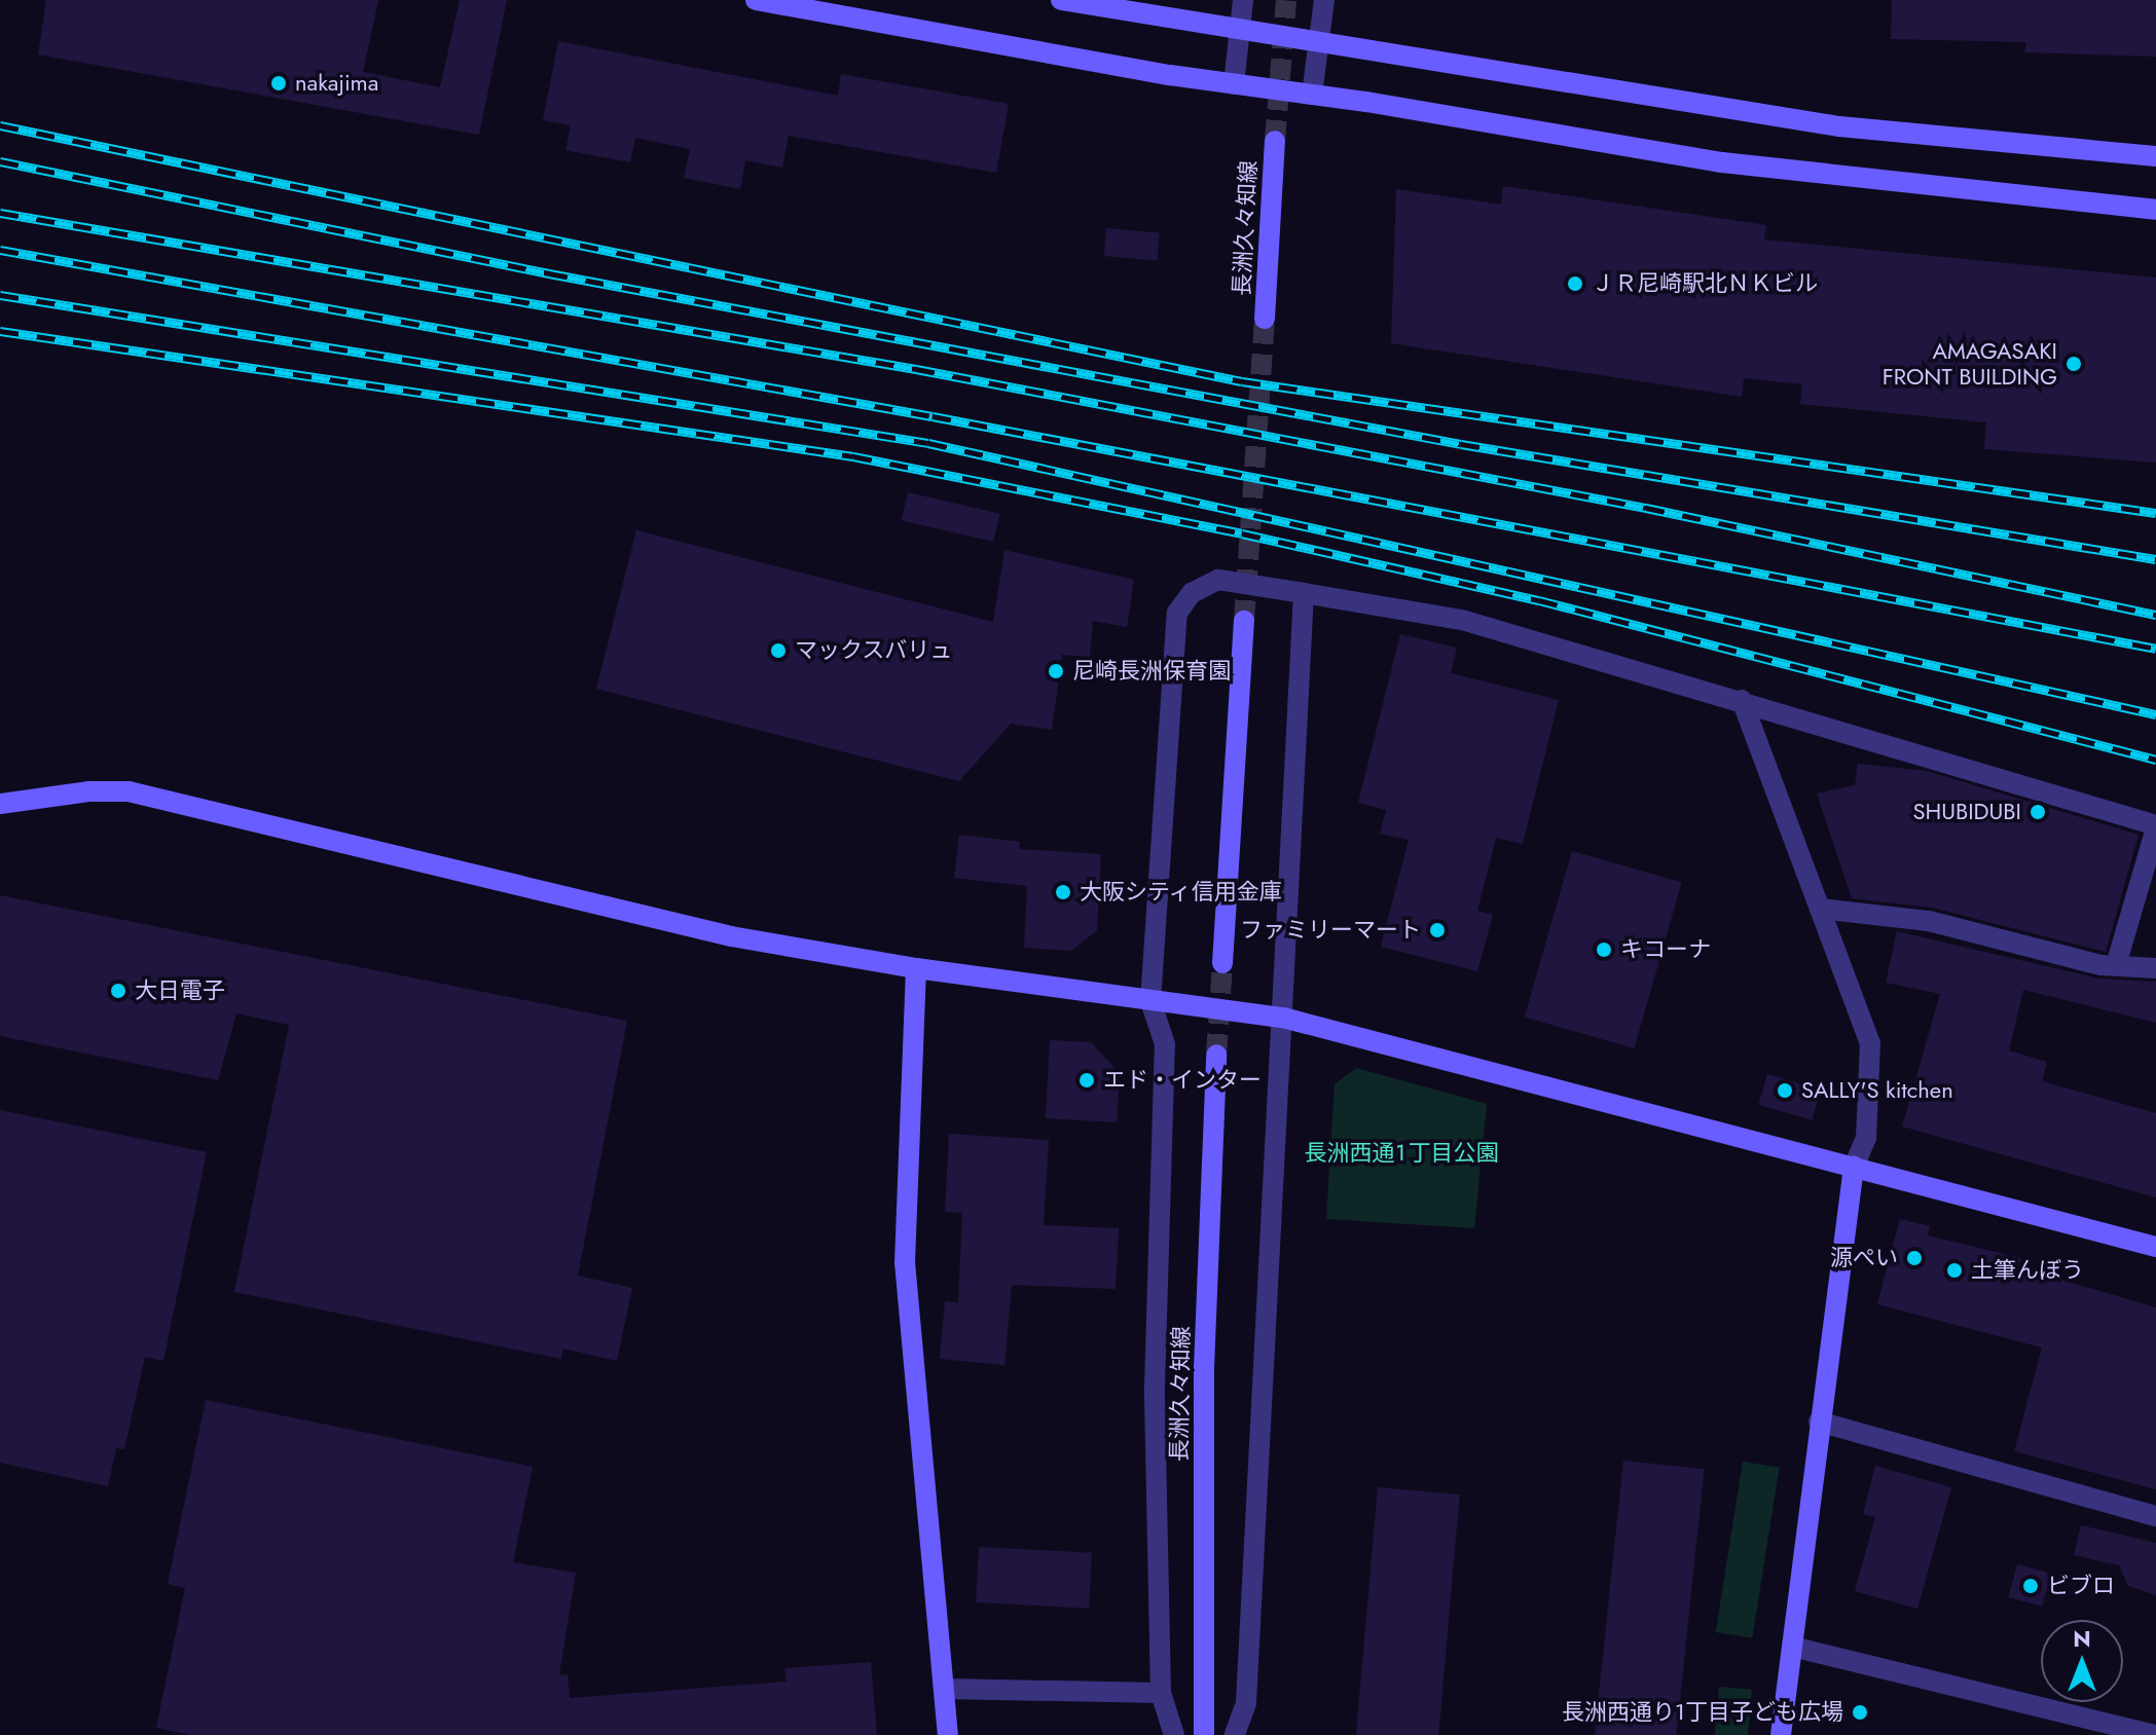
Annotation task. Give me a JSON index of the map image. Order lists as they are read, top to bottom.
{
  "streets": {
    "street": ["長洲久々知線"]
  },
  "parks": ["長洲西通１丁目公園"],
  "places": [
    "nakajima",
    "ＪＲ尼崎駅北ＮＫビル",
    "AMAGASAKI FRONT BUILDING",
    "マックスバリュ",
    "尼崎長洲保育園",
    "SHUBIDUBI",
    "大阪シティ信用金庫",
    "ファミリーマート",
    "キコーナ",
    "大日電子",
    "エド・インター",
    "SALLY'S kitchen",
    "源ぺい",
    "土筆んぼう",
    "ビブロ",
    "長洲西通り1丁目子ども広場"
  ],
  "north": "top"
}
